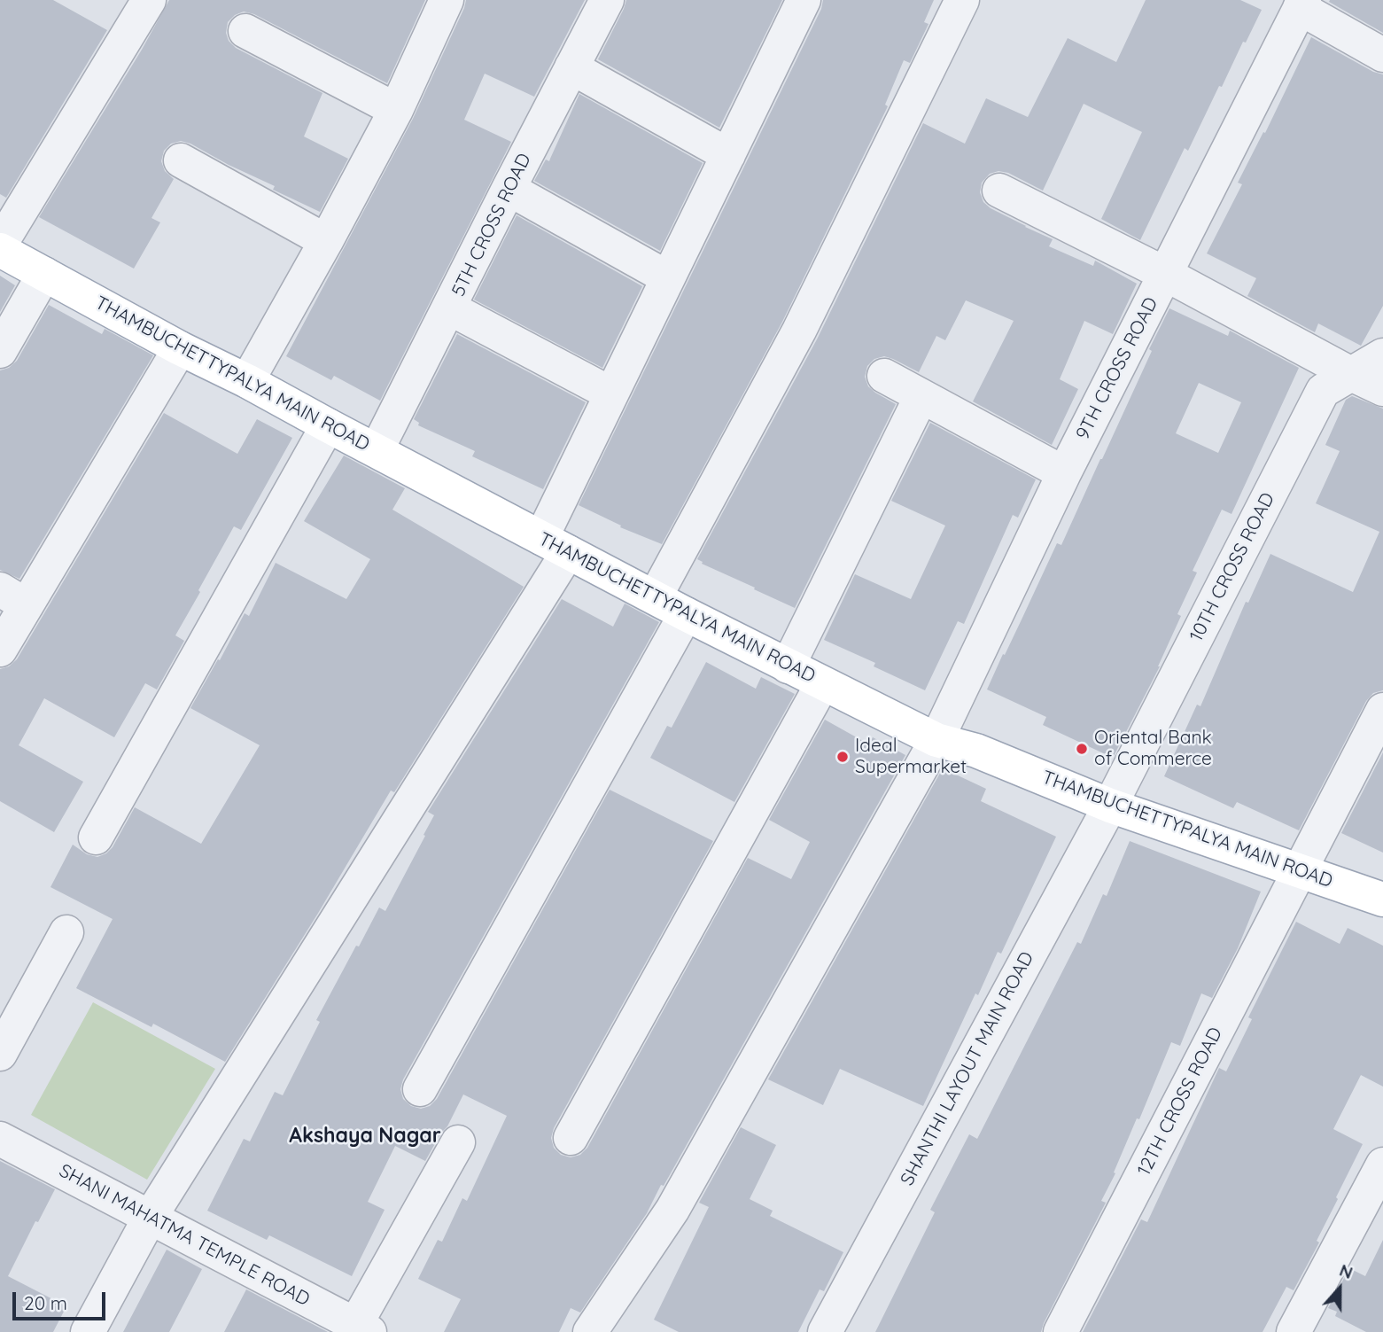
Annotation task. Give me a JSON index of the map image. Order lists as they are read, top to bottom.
{
  "streets": {
    "main road": ["THAMBUCHETTYPALYA MAIN ROAD"],
    "street": [
      "5TH CROSS ROAD",
      "9TH CROSS ROAD",
      "10TH CROSS ROAD",
      "SHANTHI LAYOUT MAIN ROAD",
      "12TH CROSS ROAD",
      "SHANI MAHATMA TEMPLE ROAD"
    ]
  },
  "crossings": [
    ["5TH CROSS ROAD", "THAMBUCHETTYPALYA MAIN ROAD"],
    ["9TH CROSS ROAD", "THAMBUCHETTYPALYA MAIN ROAD"],
    ["THAMBUCHETTYPALYA MAIN ROAD", "10TH CROSS ROAD"],
    ["THAMBUCHETTYPALYA MAIN ROAD", "SHANTHI LAYOUT MAIN ROAD"],
    ["THAMBUCHETTYPALYA MAIN ROAD", "12TH CROSS ROAD"],
    ["10TH CROSS ROAD", "SHANTHI LAYOUT MAIN ROAD"]
  ],
  "districts": ["Akshaya Nagar"],
  "places": ["Oriental Bank of Commerce", "Ideal Supermarket"],
  "scale_bar": "20 m",
  "north": "top"
}
